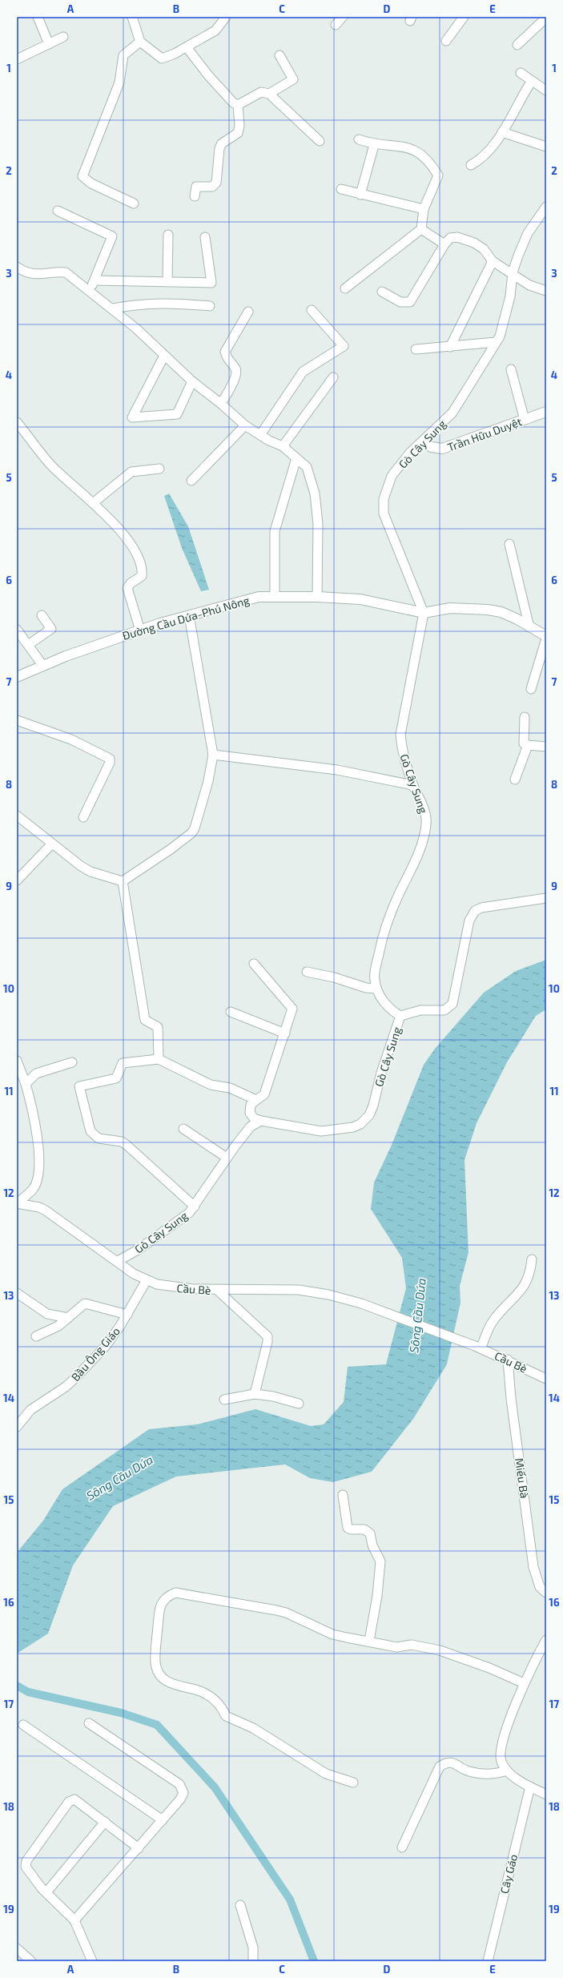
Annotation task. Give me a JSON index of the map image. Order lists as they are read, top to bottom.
{
  "streets": {
    "street": [
      "Trần Hữu Duyệt",
      "Gò Cây Sung",
      "Đường Cầu Dứa-Phú Nông",
      "Cầu Bè",
      "Bầu Ông Giáo",
      "Miếu Bà",
      "Cây Gáo"
    ]
  },
  "crossings": [
    ["Trần Hữu Duyệt", "Gò Cây Sung"],
    ["Gò Cây Sung", "Đường Cầu Dứa-Phú Nông"],
    ["Gò Cây Sung", "Cầu Bè"],
    ["Cầu Bè", "Bầu Ông Giáo"],
    ["Cầu Bè", "Miếu Bà"]
  ],
  "water": ["Sông Cầu Dứa"],
  "grid": {
    "columns": [
      "A",
      "B",
      "C",
      "D",
      "E"
    ],
    "rows": [
      "1",
      "2",
      "3",
      "4",
      "5",
      "6",
      "7",
      "8",
      "9",
      "10",
      "11",
      "12",
      "13",
      "14",
      "15",
      "16",
      "17",
      "18",
      "19"
    ]
  }
}
